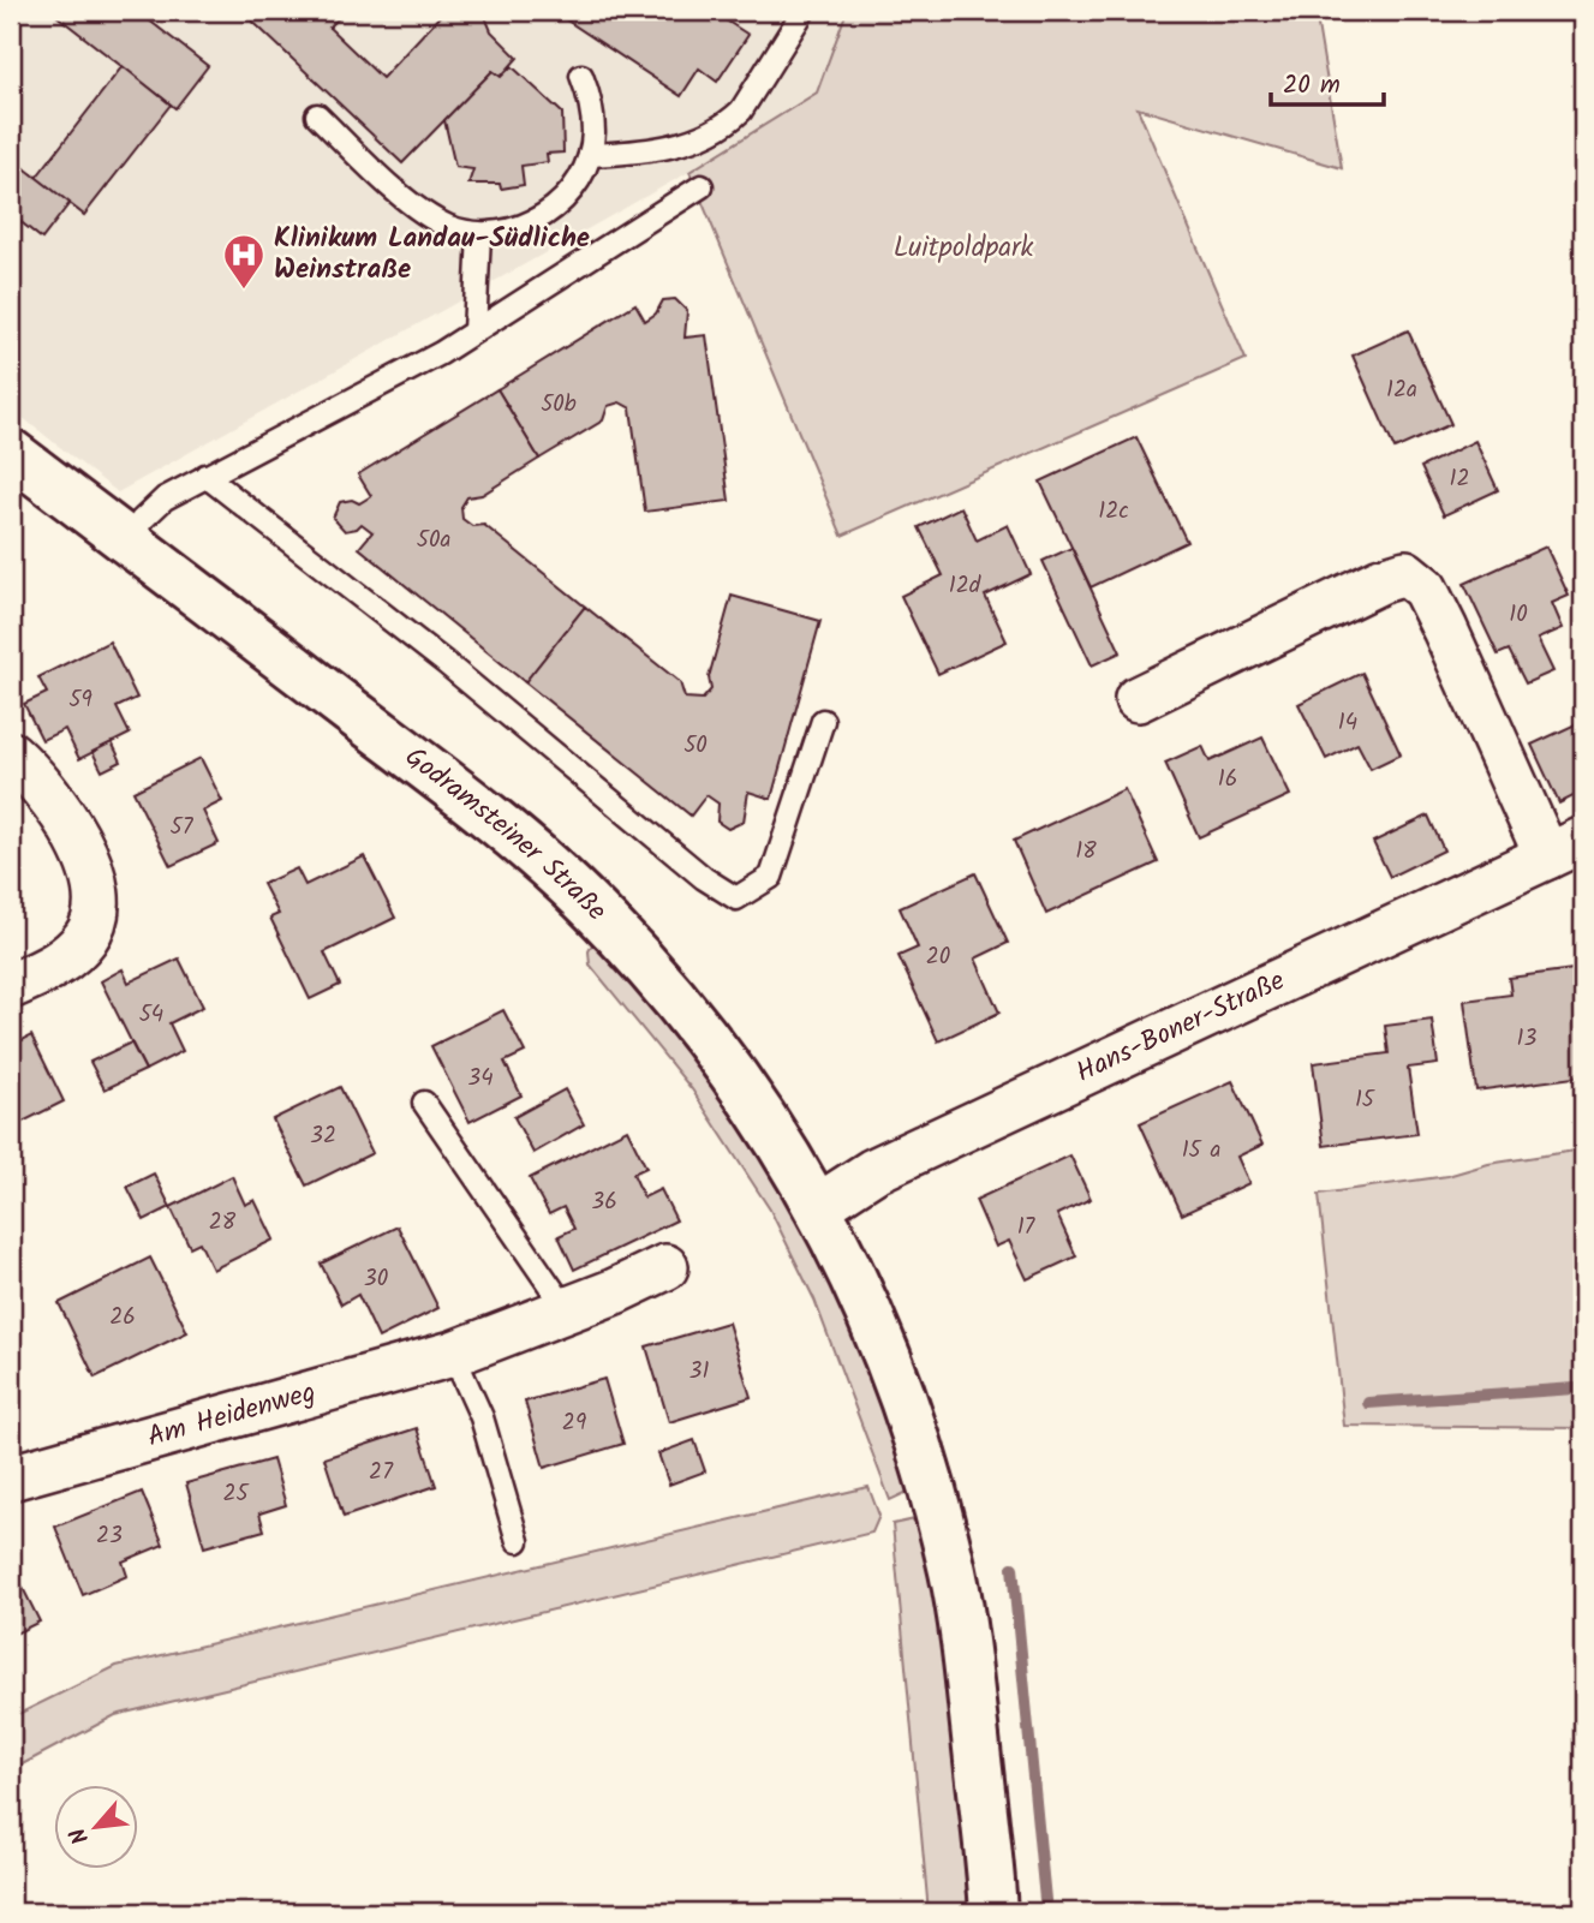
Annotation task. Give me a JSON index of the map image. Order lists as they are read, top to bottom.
{
  "streets": {
    "street": ["Godramsteiner Straße", "Hans-Boner-Straße", "Am Heidenweg"]
  },
  "crossings": [
    ["Godramsteiner Straße", "Hans-Boner-Straße"]
  ],
  "parks": ["Luitpoldpark"],
  "places": {
    "hospital": ["Klinikum Landau-Südliche Weinstraße"]
  },
  "house_numbers": [
    "12a",
    "50b",
    "12",
    "12c",
    "50a",
    "12d",
    "10",
    "59",
    "14",
    "50",
    "16",
    "57",
    "18",
    "20",
    "54",
    "13",
    "34",
    "15",
    "32",
    "15 a",
    "36",
    "28",
    "17",
    "30",
    "26",
    "31",
    "29",
    "27",
    "25",
    "23"
  ],
  "scale_bar": "20 m",
  "north": "bottom left"
}
